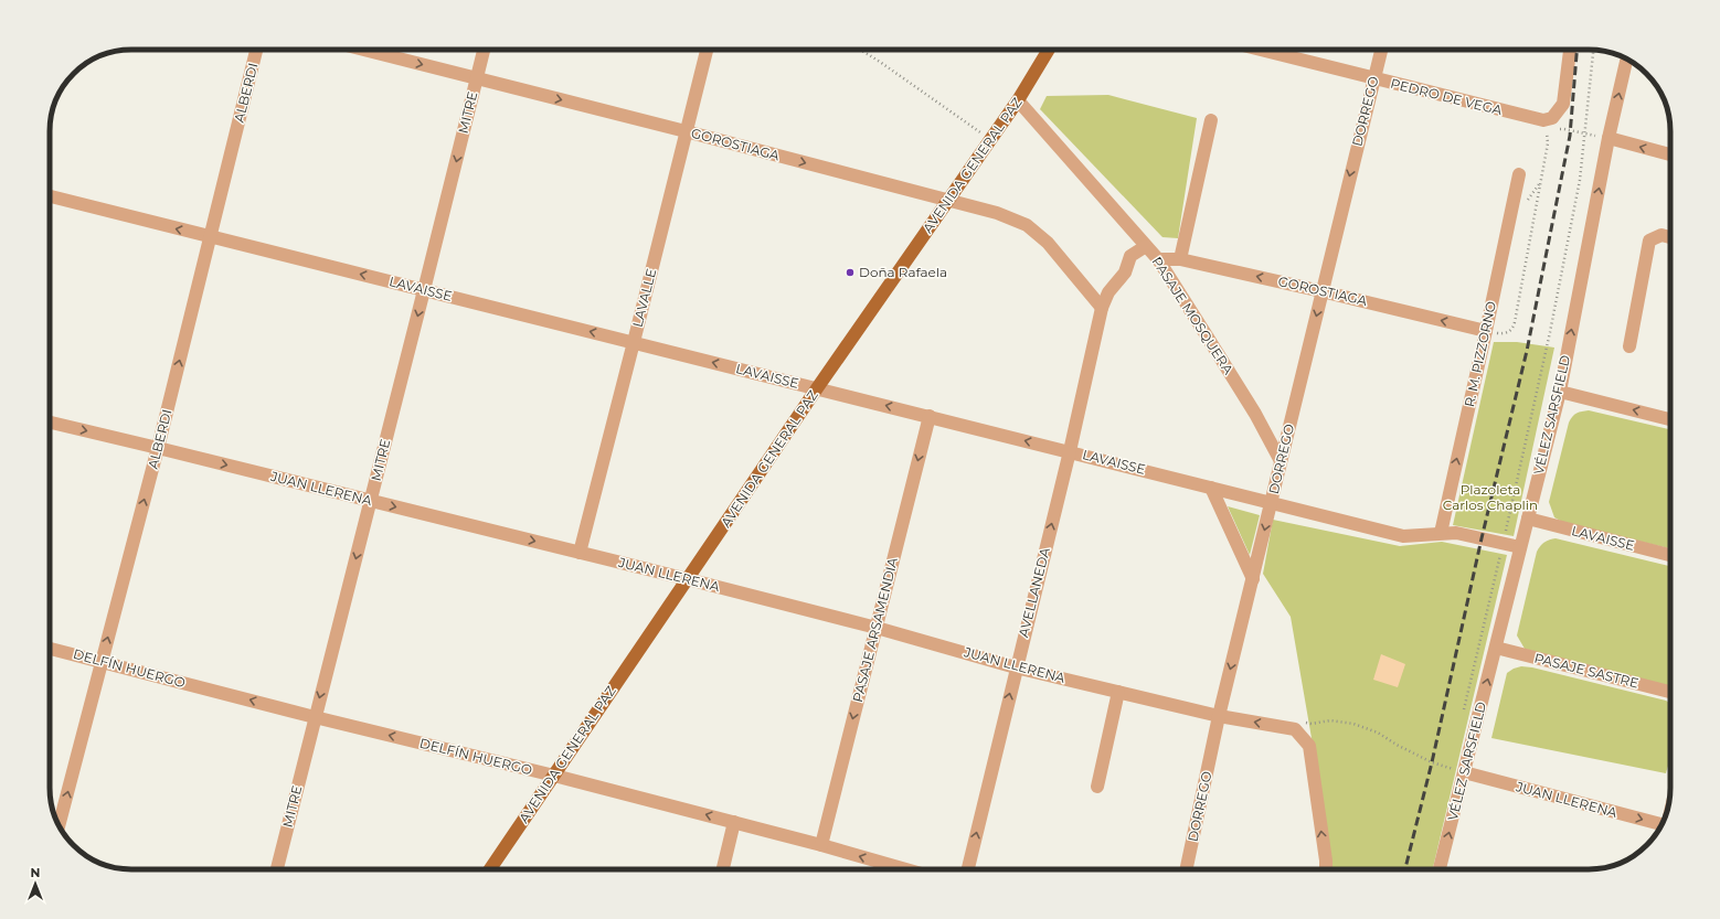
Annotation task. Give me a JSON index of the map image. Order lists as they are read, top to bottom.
{
  "streets": {
    "main road": ["AVENIDA GENERAL PAZ"],
    "street": [
      "ALBERDI",
      "PEDRO DE VEGA",
      "DORREGO",
      "MITRE",
      "GOROSTIAGA",
      "LAVAISSE",
      "LAVALLE",
      "PASAJE MOSQUERA",
      "R. M. PIZZORNO",
      "VÉLEZ SARSFIELD",
      "JUAN LLERENA",
      "AVELLANEDA",
      "PASAJE ARSAMENDIA",
      "DELFÍN HUERGO",
      "PASAJE SASTRE"
    ]
  },
  "crossings": [
    ["ALBERDI", "LAVAISSE"],
    ["ALBERDI", "JUAN LLERENA"],
    ["ALBERDI", "DELFÍN HUERGO"],
    ["PEDRO DE VEGA", "DORREGO"],
    ["DORREGO", "GOROSTIAGA"],
    ["DORREGO", "LAVAISSE"],
    ["DORREGO", "PASAJE MOSQUERA"],
    ["DORREGO", "JUAN LLERENA"],
    ["MITRE", "GOROSTIAGA"],
    ["MITRE", "LAVAISSE"],
    ["MITRE", "JUAN LLERENA"],
    ["MITRE", "DELFÍN HUERGO"],
    ["GOROSTIAGA", "AVENIDA GENERAL PAZ"],
    ["GOROSTIAGA", "LAVALLE"],
    ["GOROSTIAGA", "PASAJE MOSQUERA"],
    ["GOROSTIAGA", "R. M. PIZZORNO"],
    ["GOROSTIAGA", "AVELLANEDA"],
    ["AVENIDA GENERAL PAZ", "LAVAISSE"],
    ["AVENIDA GENERAL PAZ", "PASAJE MOSQUERA"],
    ["AVENIDA GENERAL PAZ", "JUAN LLERENA"],
    ["AVENIDA GENERAL PAZ", "DELFÍN HUERGO"],
    ["LAVAISSE", "LAVALLE"],
    ["LAVAISSE", "R. M. PIZZORNO"],
    ["LAVAISSE", "VÉLEZ SARSFIELD"],
    ["LAVAISSE", "AVELLANEDA"],
    ["LAVAISSE", "PASAJE ARSAMENDIA"],
    ["LAVALLE", "JUAN LLERENA"],
    ["PASAJE MOSQUERA", "AVELLANEDA"],
    ["VÉLEZ SARSFIELD", "JUAN LLERENA"],
    ["VÉLEZ SARSFIELD", "PASAJE SASTRE"],
    ["JUAN LLERENA", "AVELLANEDA"],
    ["JUAN LLERENA", "PASAJE ARSAMENDIA"],
    ["PASAJE ARSAMENDIA", "DELFÍN HUERGO"]
  ],
  "one_way": [
    "ALBERDI",
    "DORREGO",
    "MITRE",
    "LAVAISSE",
    "R. M. PIZZORNO",
    "VÉLEZ SARSFIELD",
    "JUAN LLERENA",
    "AVELLANEDA",
    "PASAJE ARSAMENDIA",
    "DELFÍN HUERGO"
  ],
  "parks": ["Plazoleta Carlos Chaplin"],
  "places": ["Doña Rafaela"],
  "north": "top"
}
